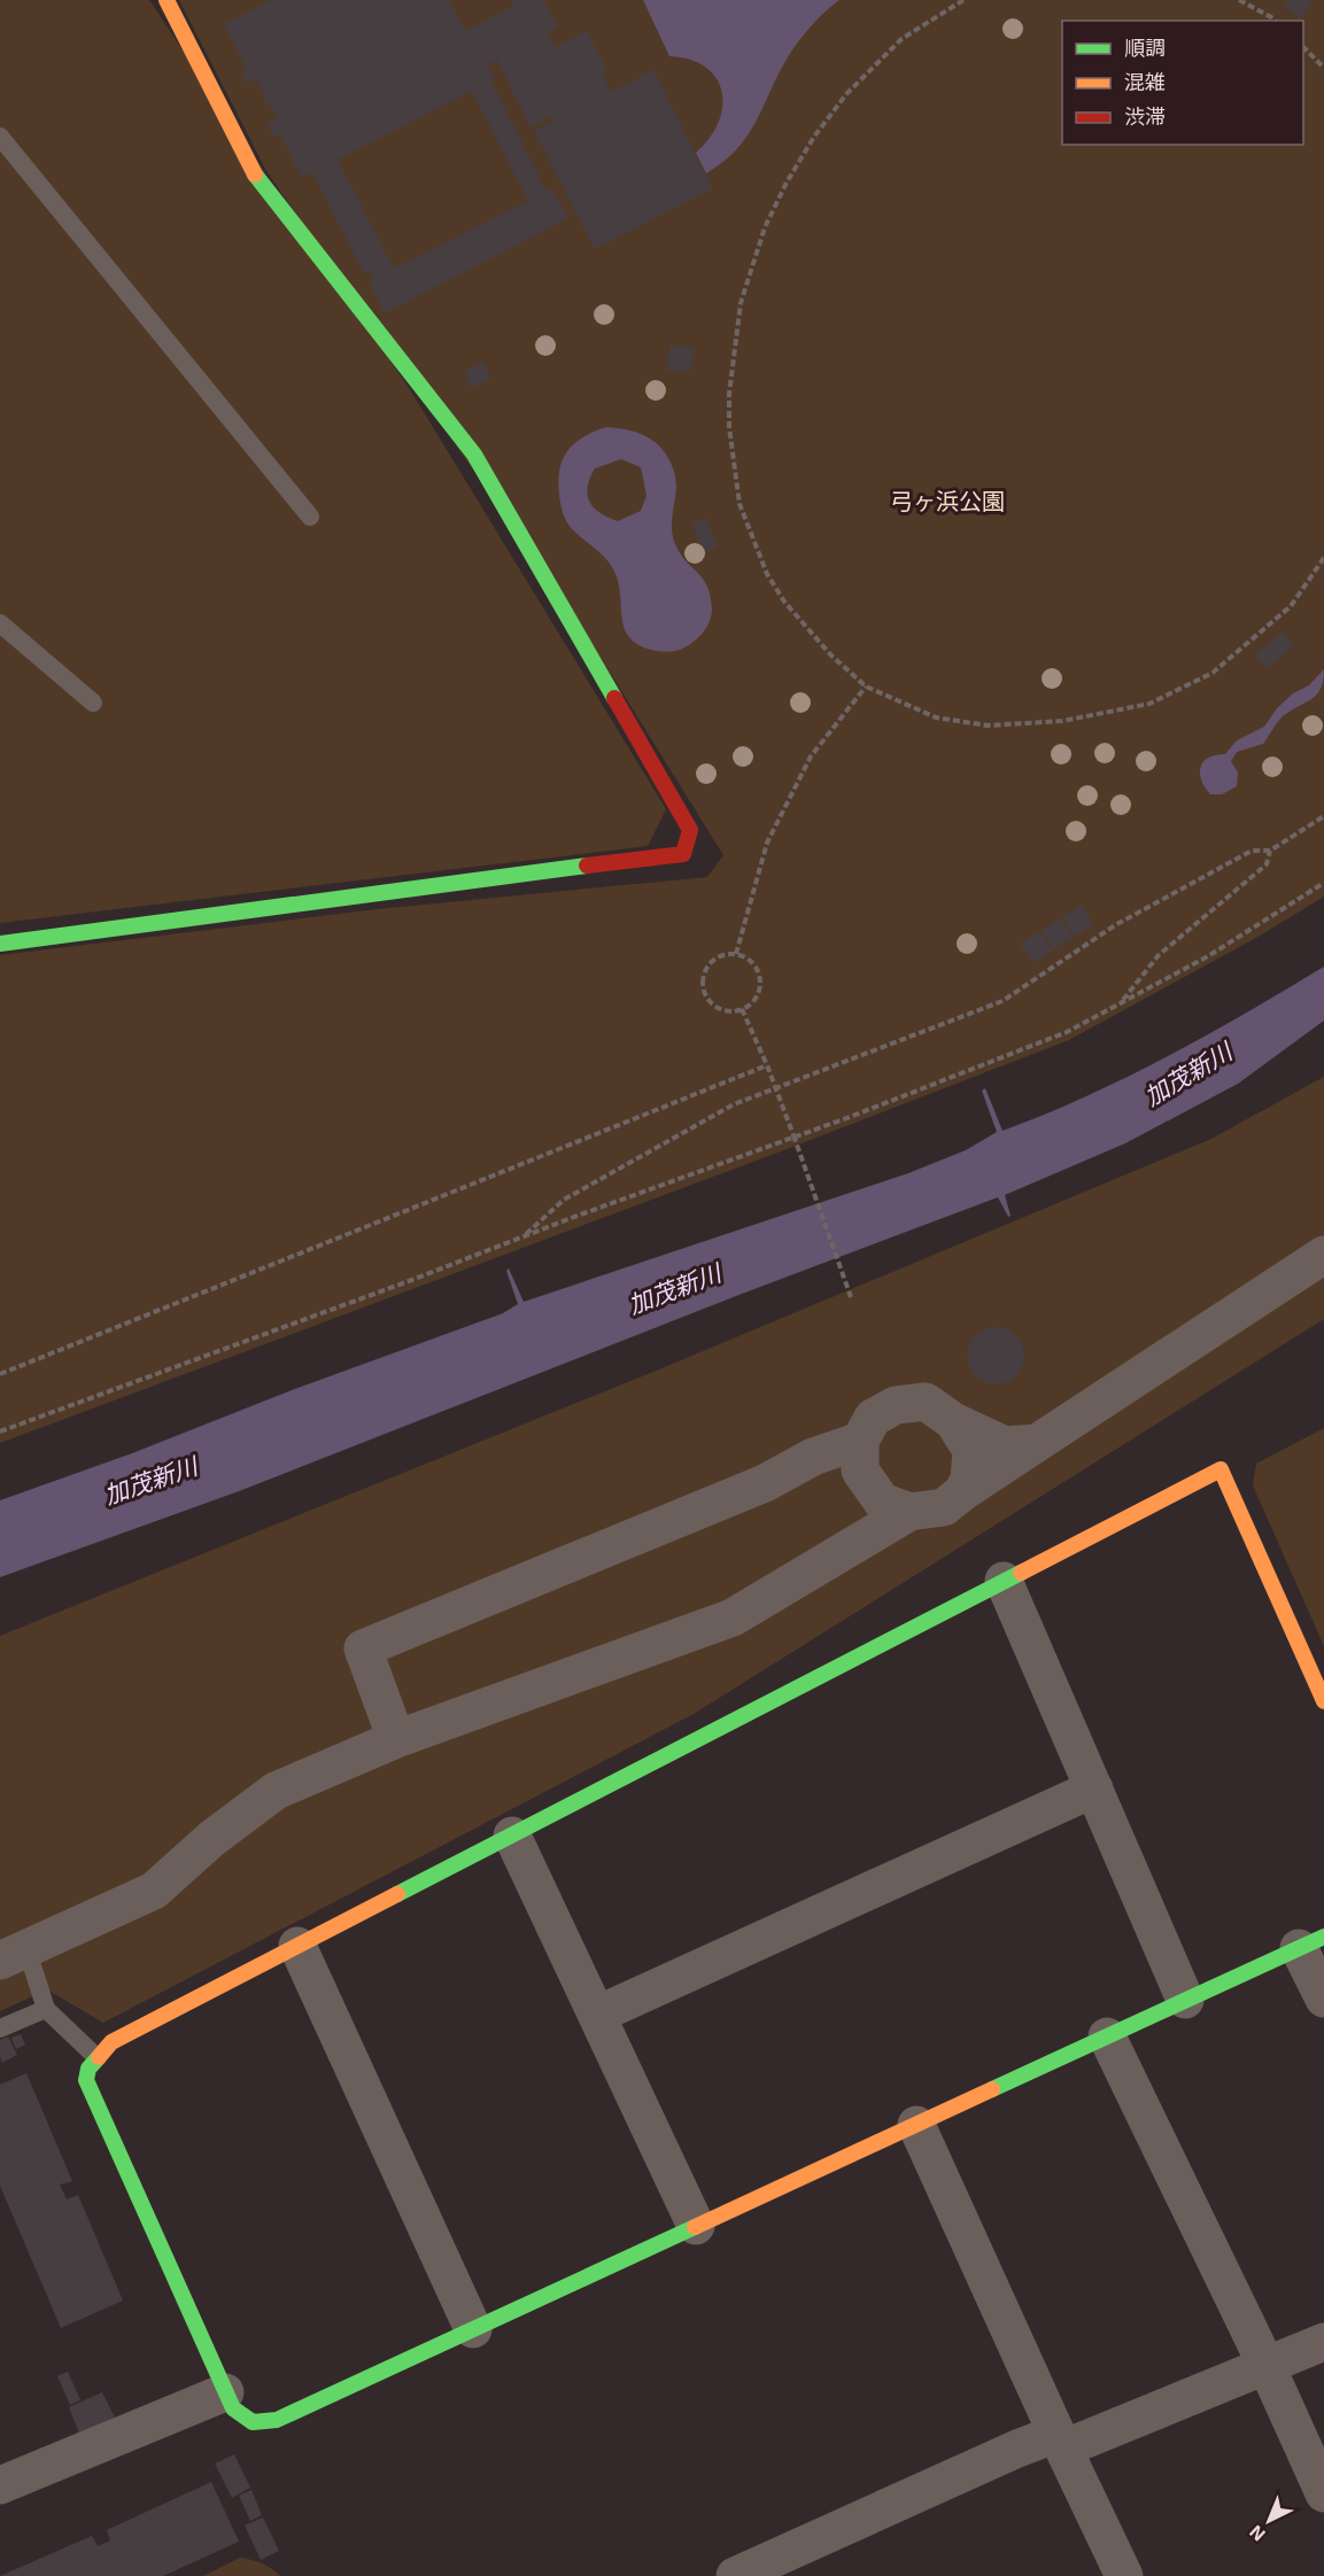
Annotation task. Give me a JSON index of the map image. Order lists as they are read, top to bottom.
{
  "water": ["加茂新川"],
  "parks": ["弓ヶ浜公園"],
  "legend": ["順調", "混雑", "渋滞"],
  "north": "bottom left"
}
